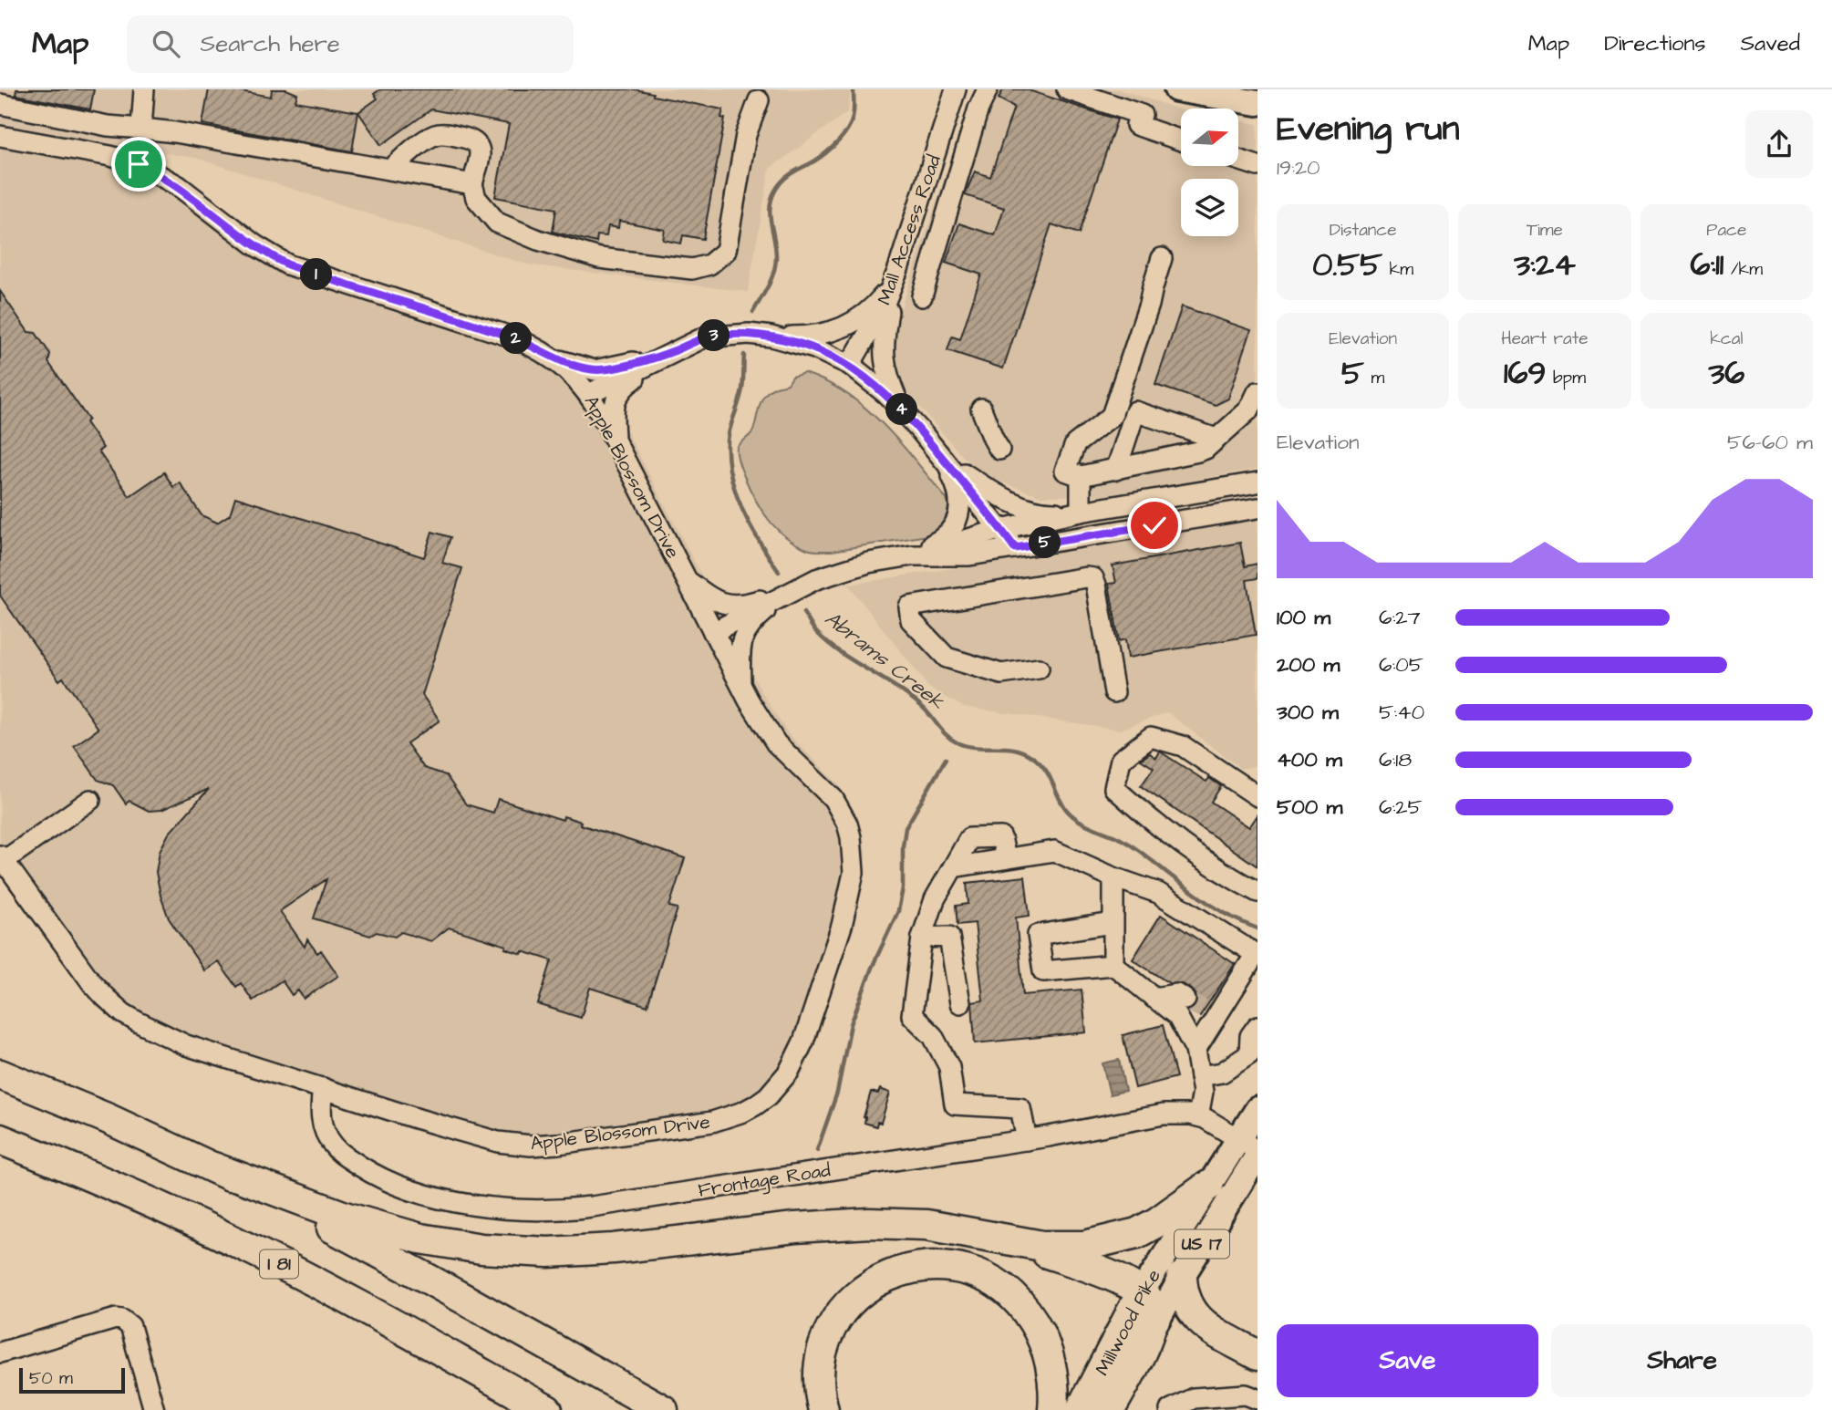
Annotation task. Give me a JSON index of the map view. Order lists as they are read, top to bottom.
{
  "streets": {
    "highway": ["US 17", "I 81", "Millwood Pike"],
    "street": ["Mall Access Road", "Apple Blossom Drive", "Frontage Road"]
  },
  "crossings": [
    ["Apple Blossom Drive", "Frontage Road"],
    ["Frontage Road", "US 17"],
    ["Frontage Road", "Millwood Pike"],
    ["US 17", "Millwood Pike"]
  ],
  "water": ["Abrams Creek"],
  "scale_bar": "50 m",
  "north": "right",
  "page": {
    "header": "Map",
    "search": "Search here",
    "nav": ["Map", "Directions", "Saved"],
    "heading": ["Evening run", "19:20"],
    "stats": [
      ["Distance", "0.55 km"],
      ["Time", "3:24"],
      ["Pace", "6:11 /km"],
      ["Elevation", "5 m"],
      ["Heart rate", "169 bpm"],
      ["kcal", "36"]
    ],
    "pins": [
      "1",
      "3",
      "2",
      "4",
      "5"
    ],
    "chart": ["Elevation", "56–60 m"],
    "list": [
      {
        "name": "100 m",
        "note": "6:27"
      },
      {
        "name": "200 m",
        "note": "6:05"
      },
      {
        "name": "300 m",
        "note": "5:40"
      },
      {
        "name": "400 m",
        "note": "6:18"
      },
      {
        "name": "500 m",
        "note": "6:25"
      }
    ],
    "buttons": ["Save", "Share"],
    "scale": "50 m"
  }
}
